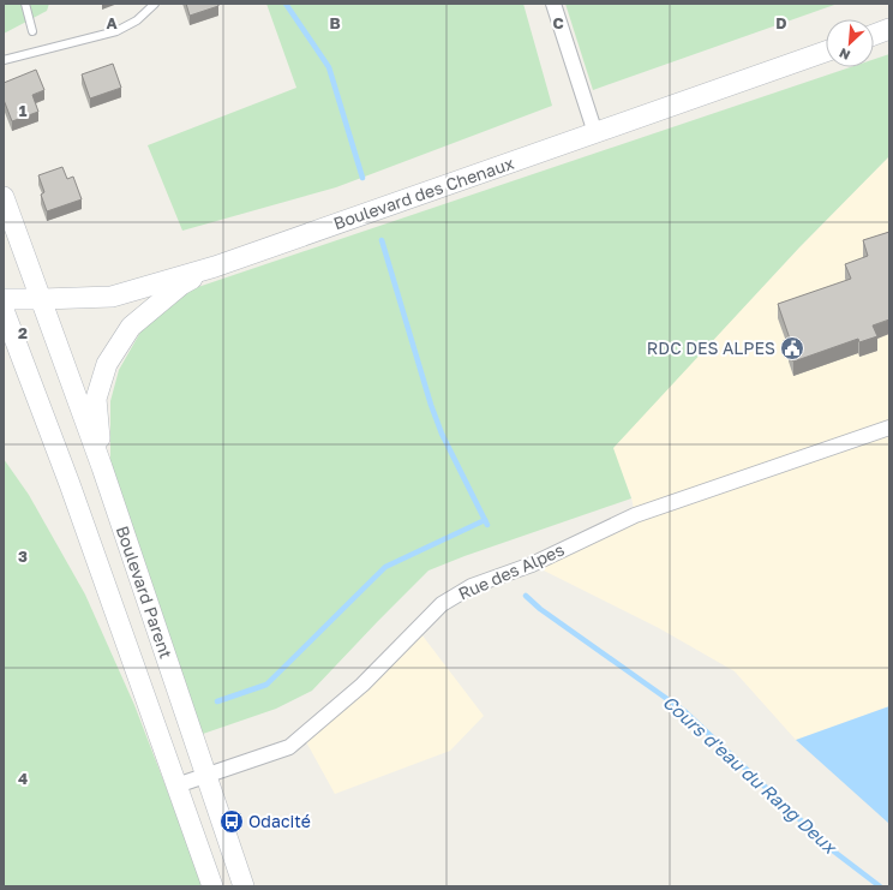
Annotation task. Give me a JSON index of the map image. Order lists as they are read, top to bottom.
{
  "streets": {
    "street": ["Boulevard des Chenaux", "Rue des Alpes", "Boulevard Parent"]
  },
  "crossings": [
    ["Boulevard des Chenaux", "Boulevard Parent"],
    ["Rue des Alpes", "Boulevard Parent"]
  ],
  "water": ["Cours d'eau du Rang Deux"],
  "places": {
    "public building": ["RDC DES ALPES"],
    "bus stop": ["Odacité"]
  },
  "north": "bottom left",
  "grid": {
    "columns": [
      "A",
      "B",
      "C",
      "D"
    ],
    "rows": [
      "1",
      "2",
      "3",
      "4"
    ]
  }
}
